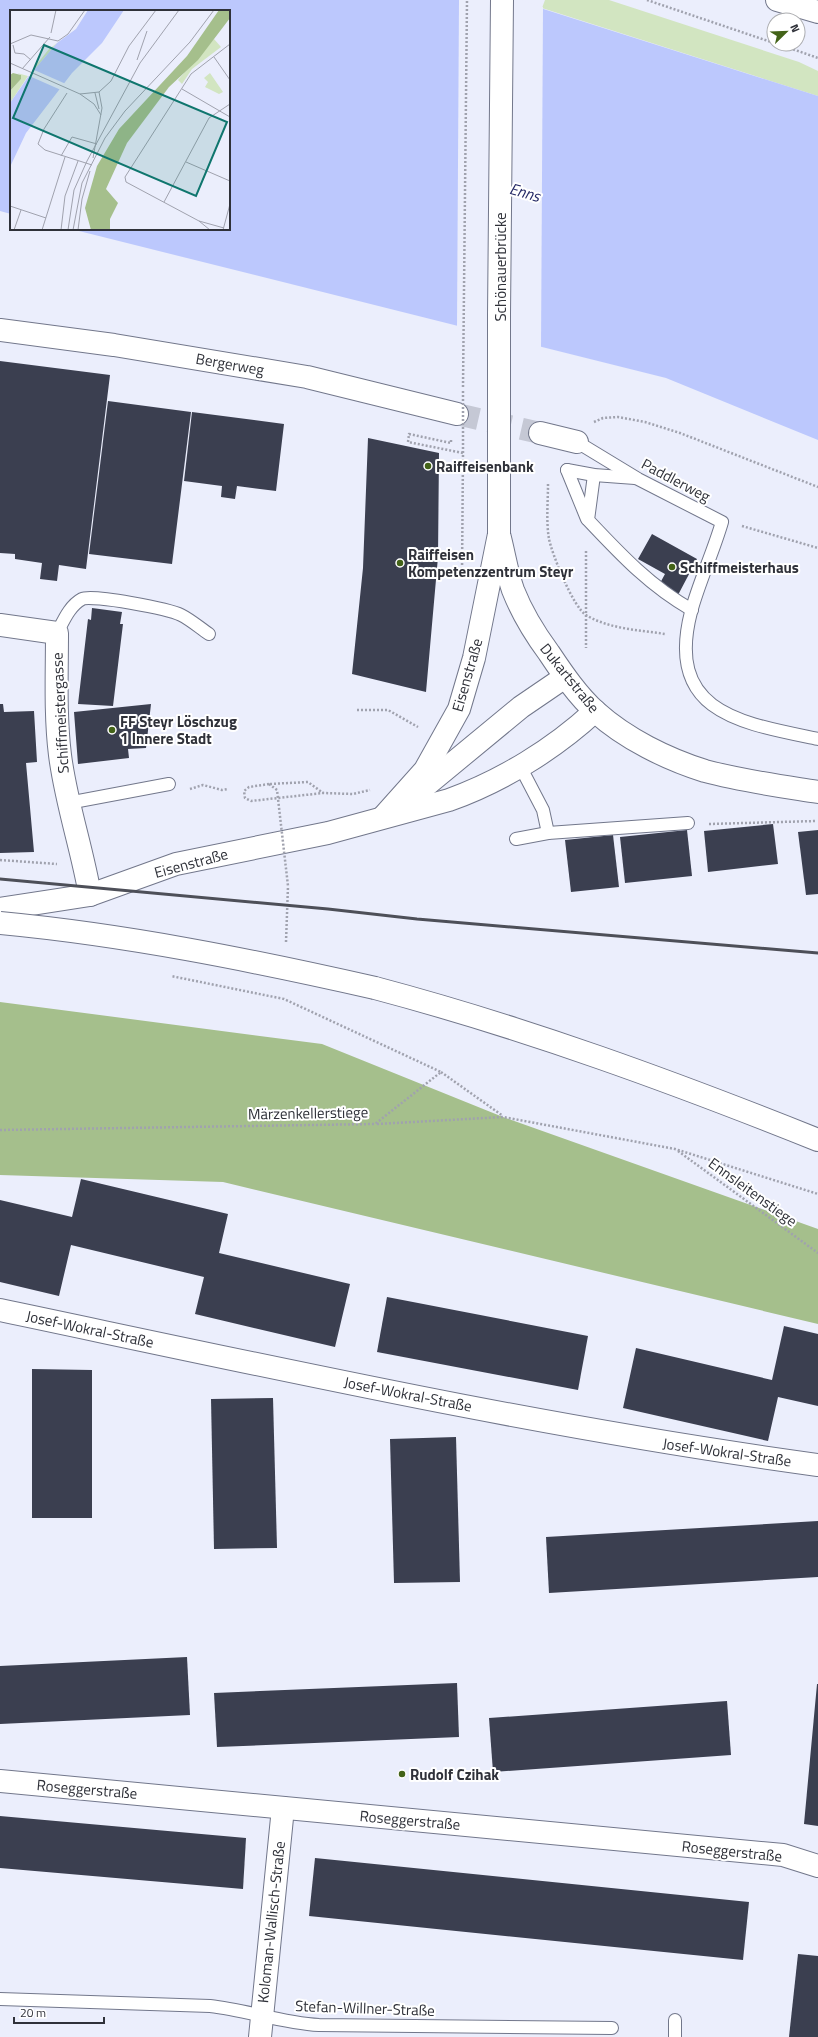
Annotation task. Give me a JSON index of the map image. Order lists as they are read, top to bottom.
{
  "streets": {
    "street": [
      "Schönauerbrücke",
      "Bergerweg",
      "Eisenstraße",
      "Dukartstraße",
      "Schiffmeistergasse",
      "Josef-Wokral-Straße",
      "Roseggerstraße",
      "Koloman-Wallisch-Straße"
    ],
    "lane": ["Paddlerweg", "Stefan-Willner-Straße"],
    "path": ["Märzenkellerstiege", "Ennsleitenstiege"]
  },
  "crossings": [
    ["Schönauerbrücke", "Eisenstraße"],
    ["Schönauerbrücke", "Dukartstraße"],
    ["Eisenstraße", "Dukartstraße"],
    ["Eisenstraße", "Schiffmeistergasse"],
    ["Roseggerstraße", "Koloman-Wallisch-Straße"],
    ["Koloman-Wallisch-Straße", "Stefan-Willner-Straße"]
  ],
  "water": ["Enns"],
  "places": [
    "Raiffeisenbank",
    "Raiffeisen Kompetenzzentrum Steyr",
    "Schiffmeisterhaus",
    "FF Steyr Löschzug 1 Innere Stadt",
    "Rudolf Czihak"
  ],
  "scale_bar": "20 m",
  "north": "top right"
}
